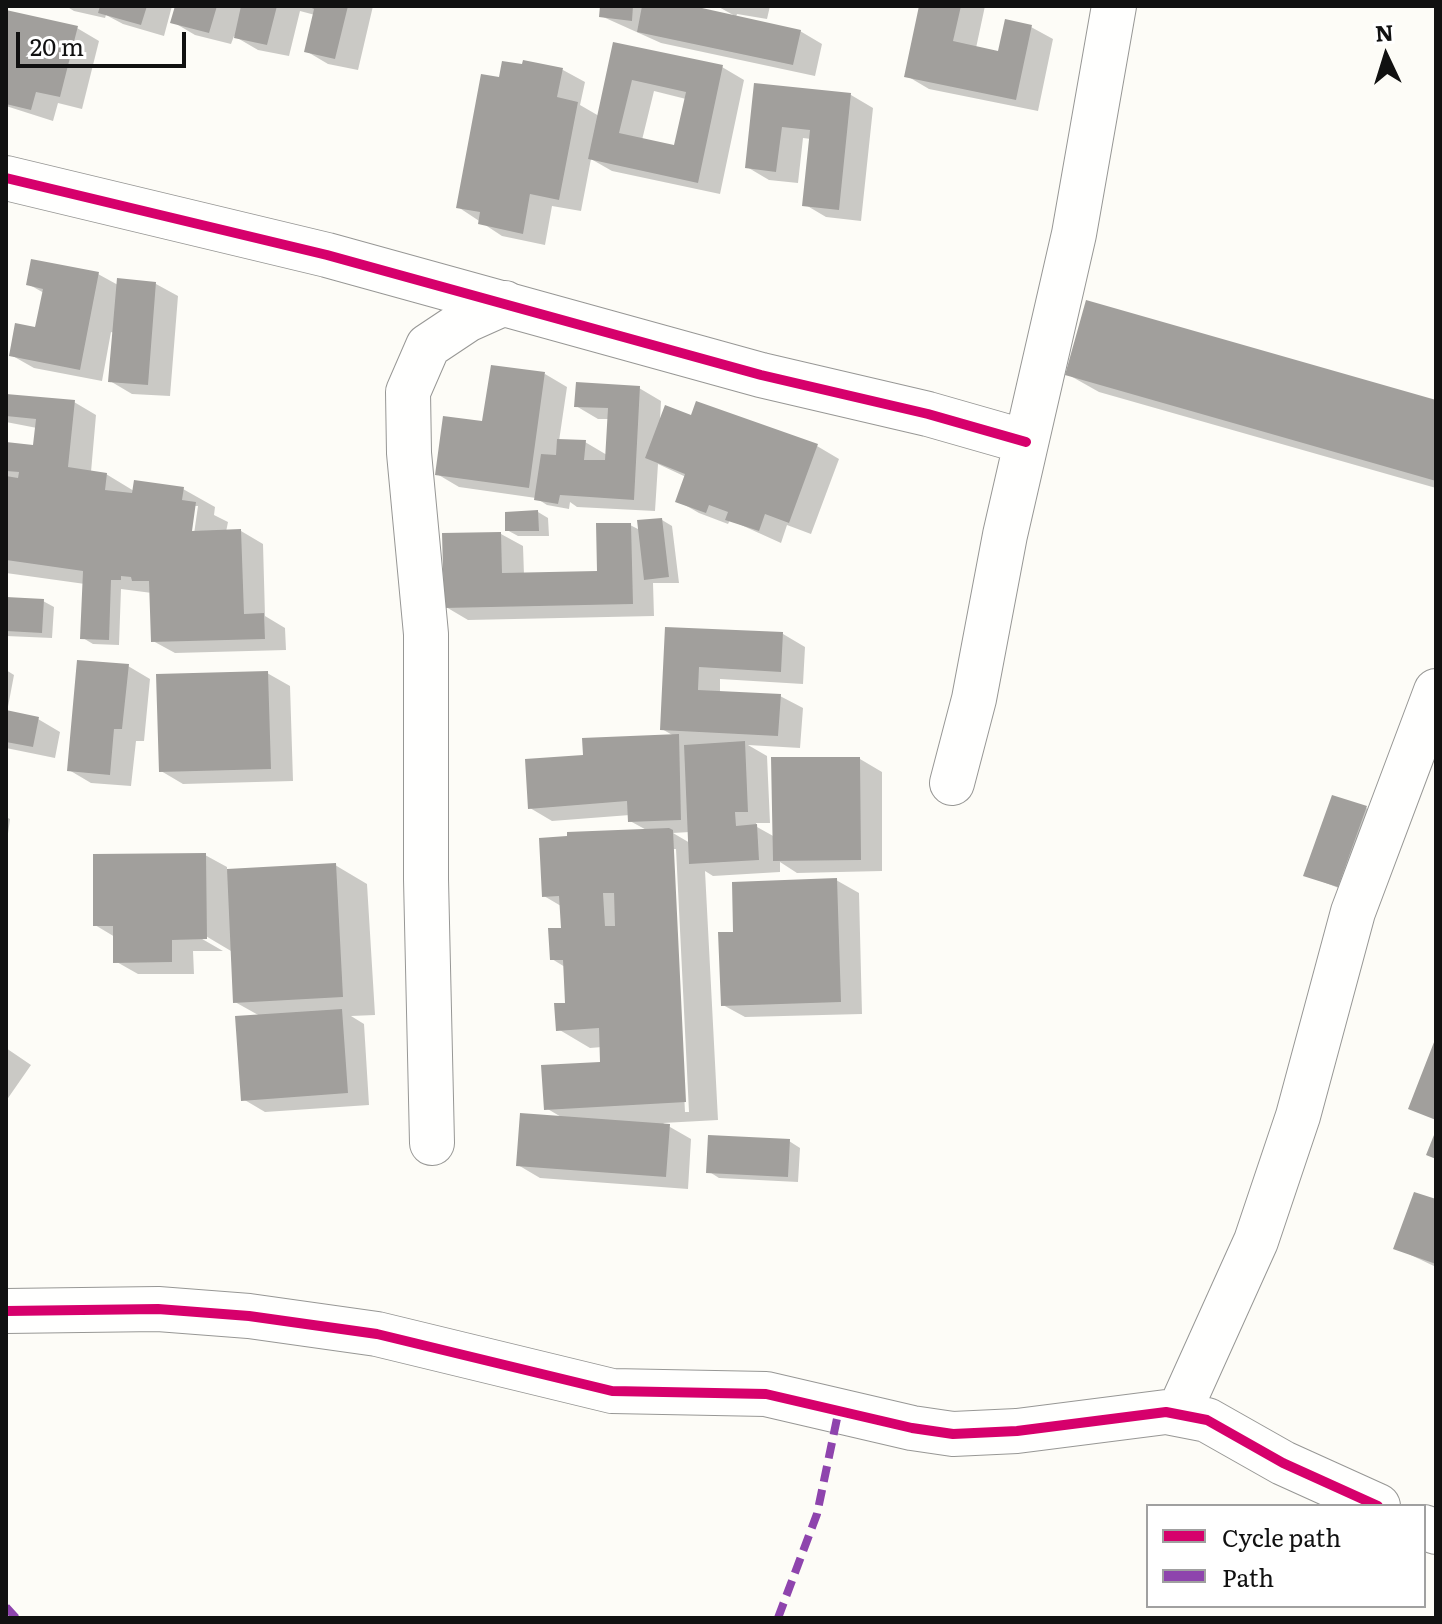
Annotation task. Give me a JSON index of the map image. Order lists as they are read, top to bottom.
{
  "legend": ["Cycle path", "Path"],
  "scale_bar": "20 m",
  "north": "top"
}
